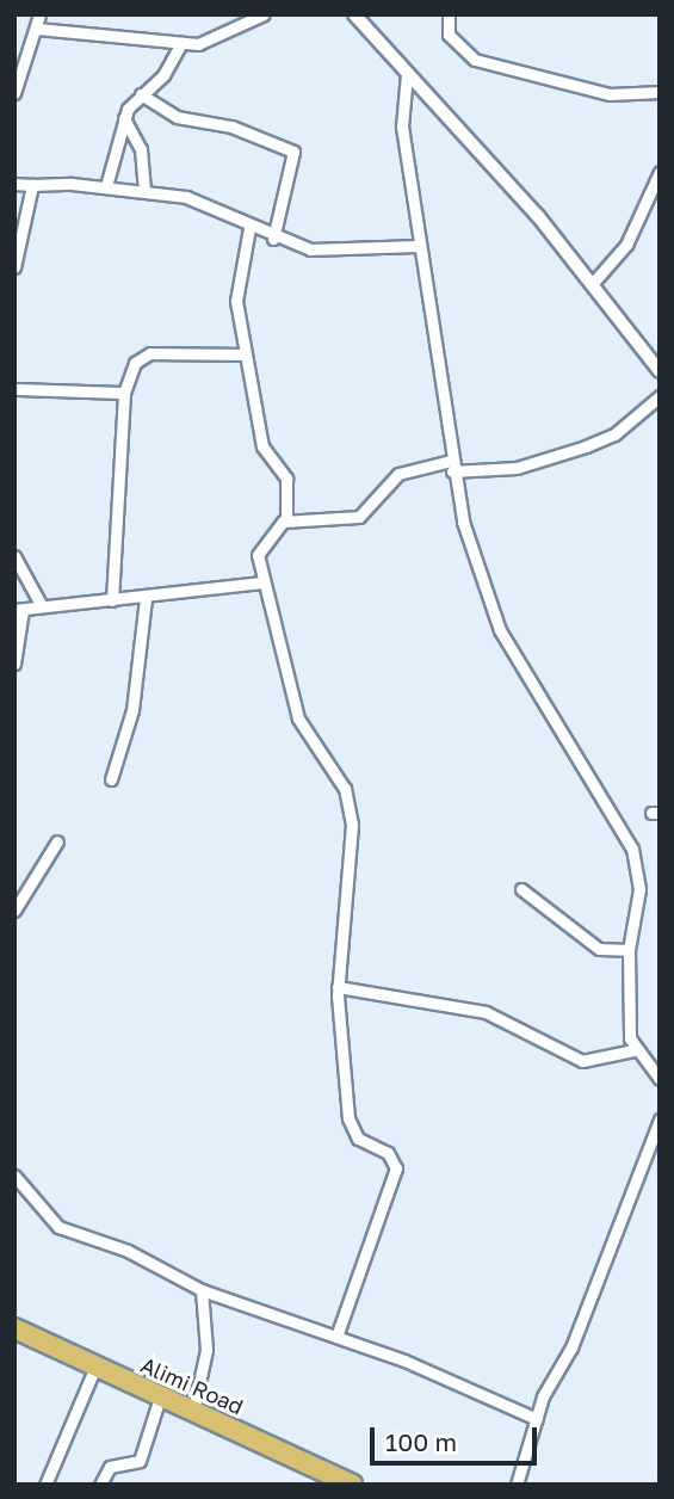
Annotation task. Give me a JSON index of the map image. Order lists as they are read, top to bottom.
{
  "streets": {
    "highway": ["Alimi Road"]
  },
  "scale_bar": "100 m"
}
